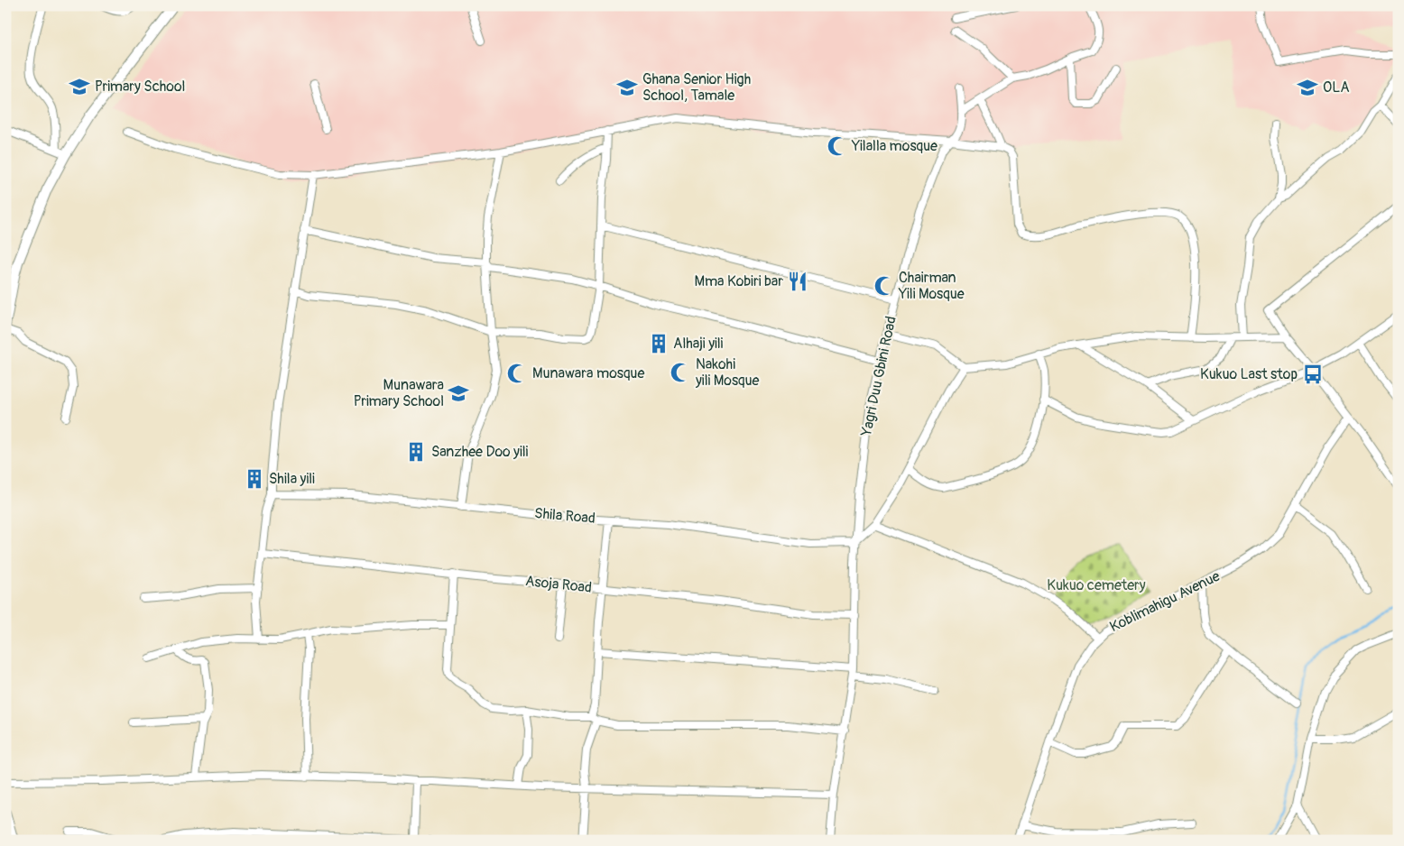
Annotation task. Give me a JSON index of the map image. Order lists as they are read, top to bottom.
{
  "streets": {
    "street": [
      "Yagri Duu Gbini Road",
      "Shila Road",
      "Asoja Road",
      "Koblimahigu Avenue"
    ]
  },
  "crossings": [
    ["Yagri Duu Gbini Road", "Shila Road"],
    ["Yagri Duu Gbini Road", "Asoja Road"]
  ],
  "parks": ["Kukuo cemetery"],
  "places": {
    "school or university": [
      "Primary School",
      "Ghana Senior High School, Tamale",
      "OLA",
      "Munawara Primary School"
    ],
    "mosque": [
      "Yilalla mosque",
      "Chairman Yili Mosque",
      "Nakohi yili Mosque",
      "Munawara mosque"
    ],
    "restaurant": ["Mma Kobiri bar"],
    "building": ["Alhaji yili", "Sanzhee Doo yili", "Shila yili"],
    "bus stop": ["Kukuo Last stop"]
  }
}
